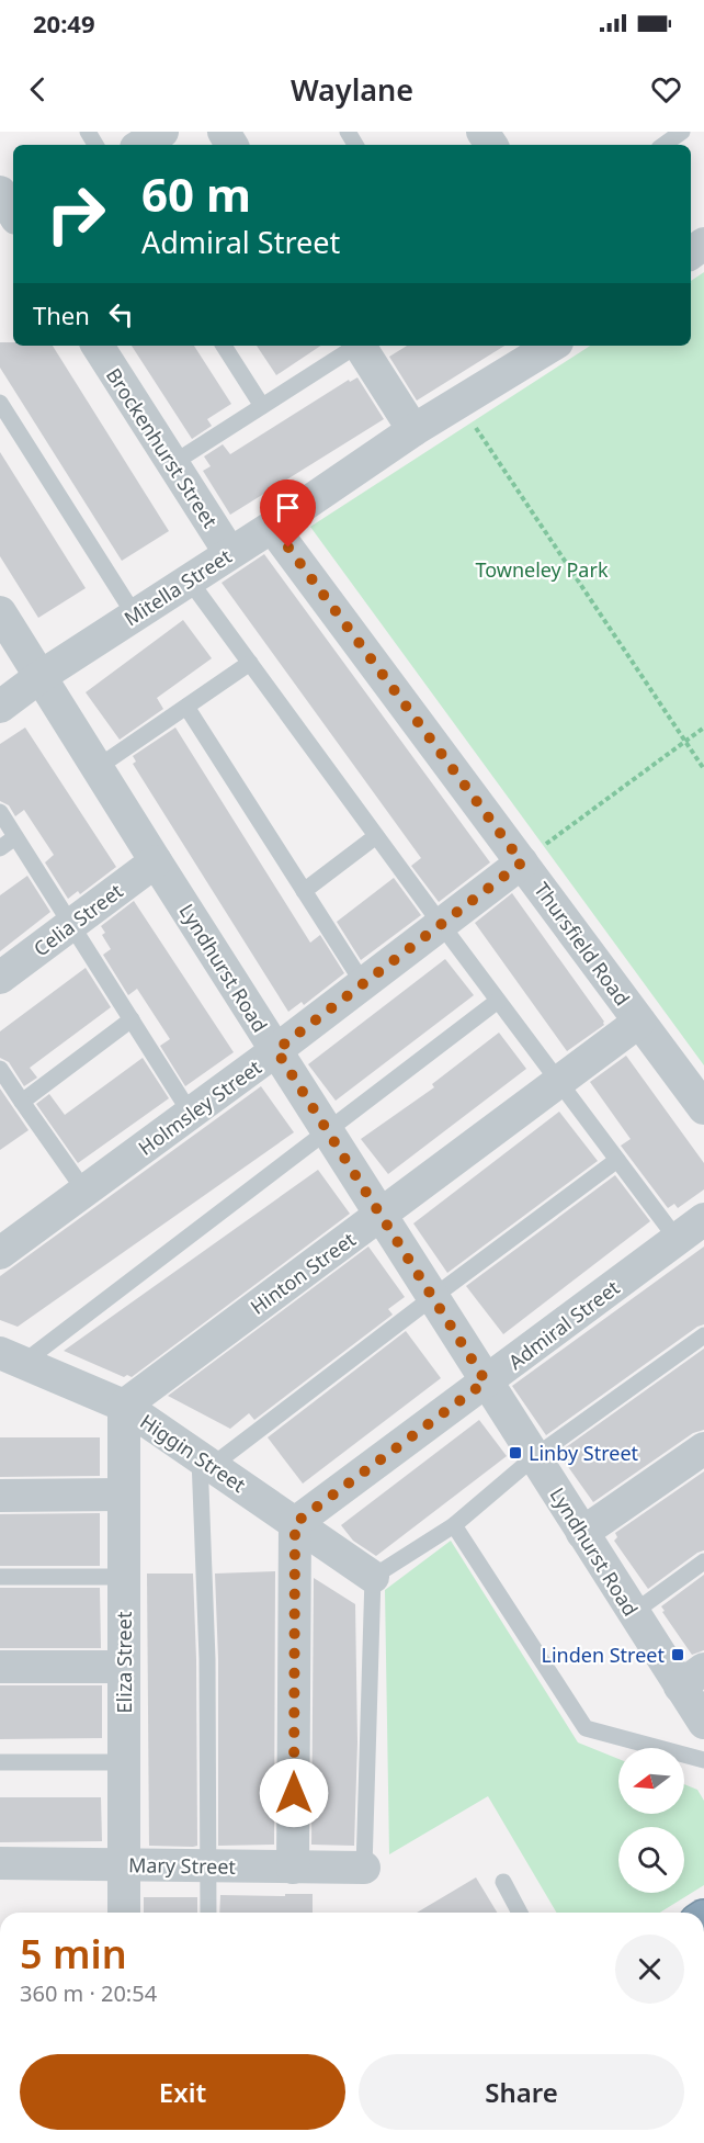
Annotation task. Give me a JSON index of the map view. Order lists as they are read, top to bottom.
{
  "streets": {
    "street": [
      "Brockenhurst Street",
      "Mitella Street",
      "Celia Street",
      "Thursfield Road",
      "Lyndhurst Road",
      "Holmsley Street",
      "Hinton Street",
      "Admiral Street",
      "Higgin Street",
      "Eliza Street",
      "Mary Street"
    ]
  },
  "crossings": [
    ["Brockenhurst Street", "Mitella Street"],
    ["Mitella Street", "Thursfield Road"],
    ["Mitella Street", "Lyndhurst Road"],
    ["Celia Street", "Lyndhurst Road"],
    ["Thursfield Road", "Holmsley Street"],
    ["Thursfield Road", "Hinton Street"],
    ["Lyndhurst Road", "Holmsley Street"],
    ["Lyndhurst Road", "Hinton Street"],
    ["Lyndhurst Road", "Admiral Street"],
    ["Hinton Street", "Higgin Street"],
    ["Hinton Street", "Eliza Street"],
    ["Admiral Street", "Higgin Street"],
    ["Higgin Street", "Eliza Street"],
    ["Eliza Street", "Mary Street"]
  ],
  "parks": ["Towneley Park"],
  "places": {
    "transit": ["Linby Street", "Linden Street"]
  },
  "north": "left",
  "page": {
    "status": "20:49",
    "header": "Waylane",
    "turn": ["60 m", "Admiral Street"],
    "then": "Then",
    "heading": ["5 min", "360 m · 20:54"],
    "buttons": ["Exit", "Share"]
  }
}
